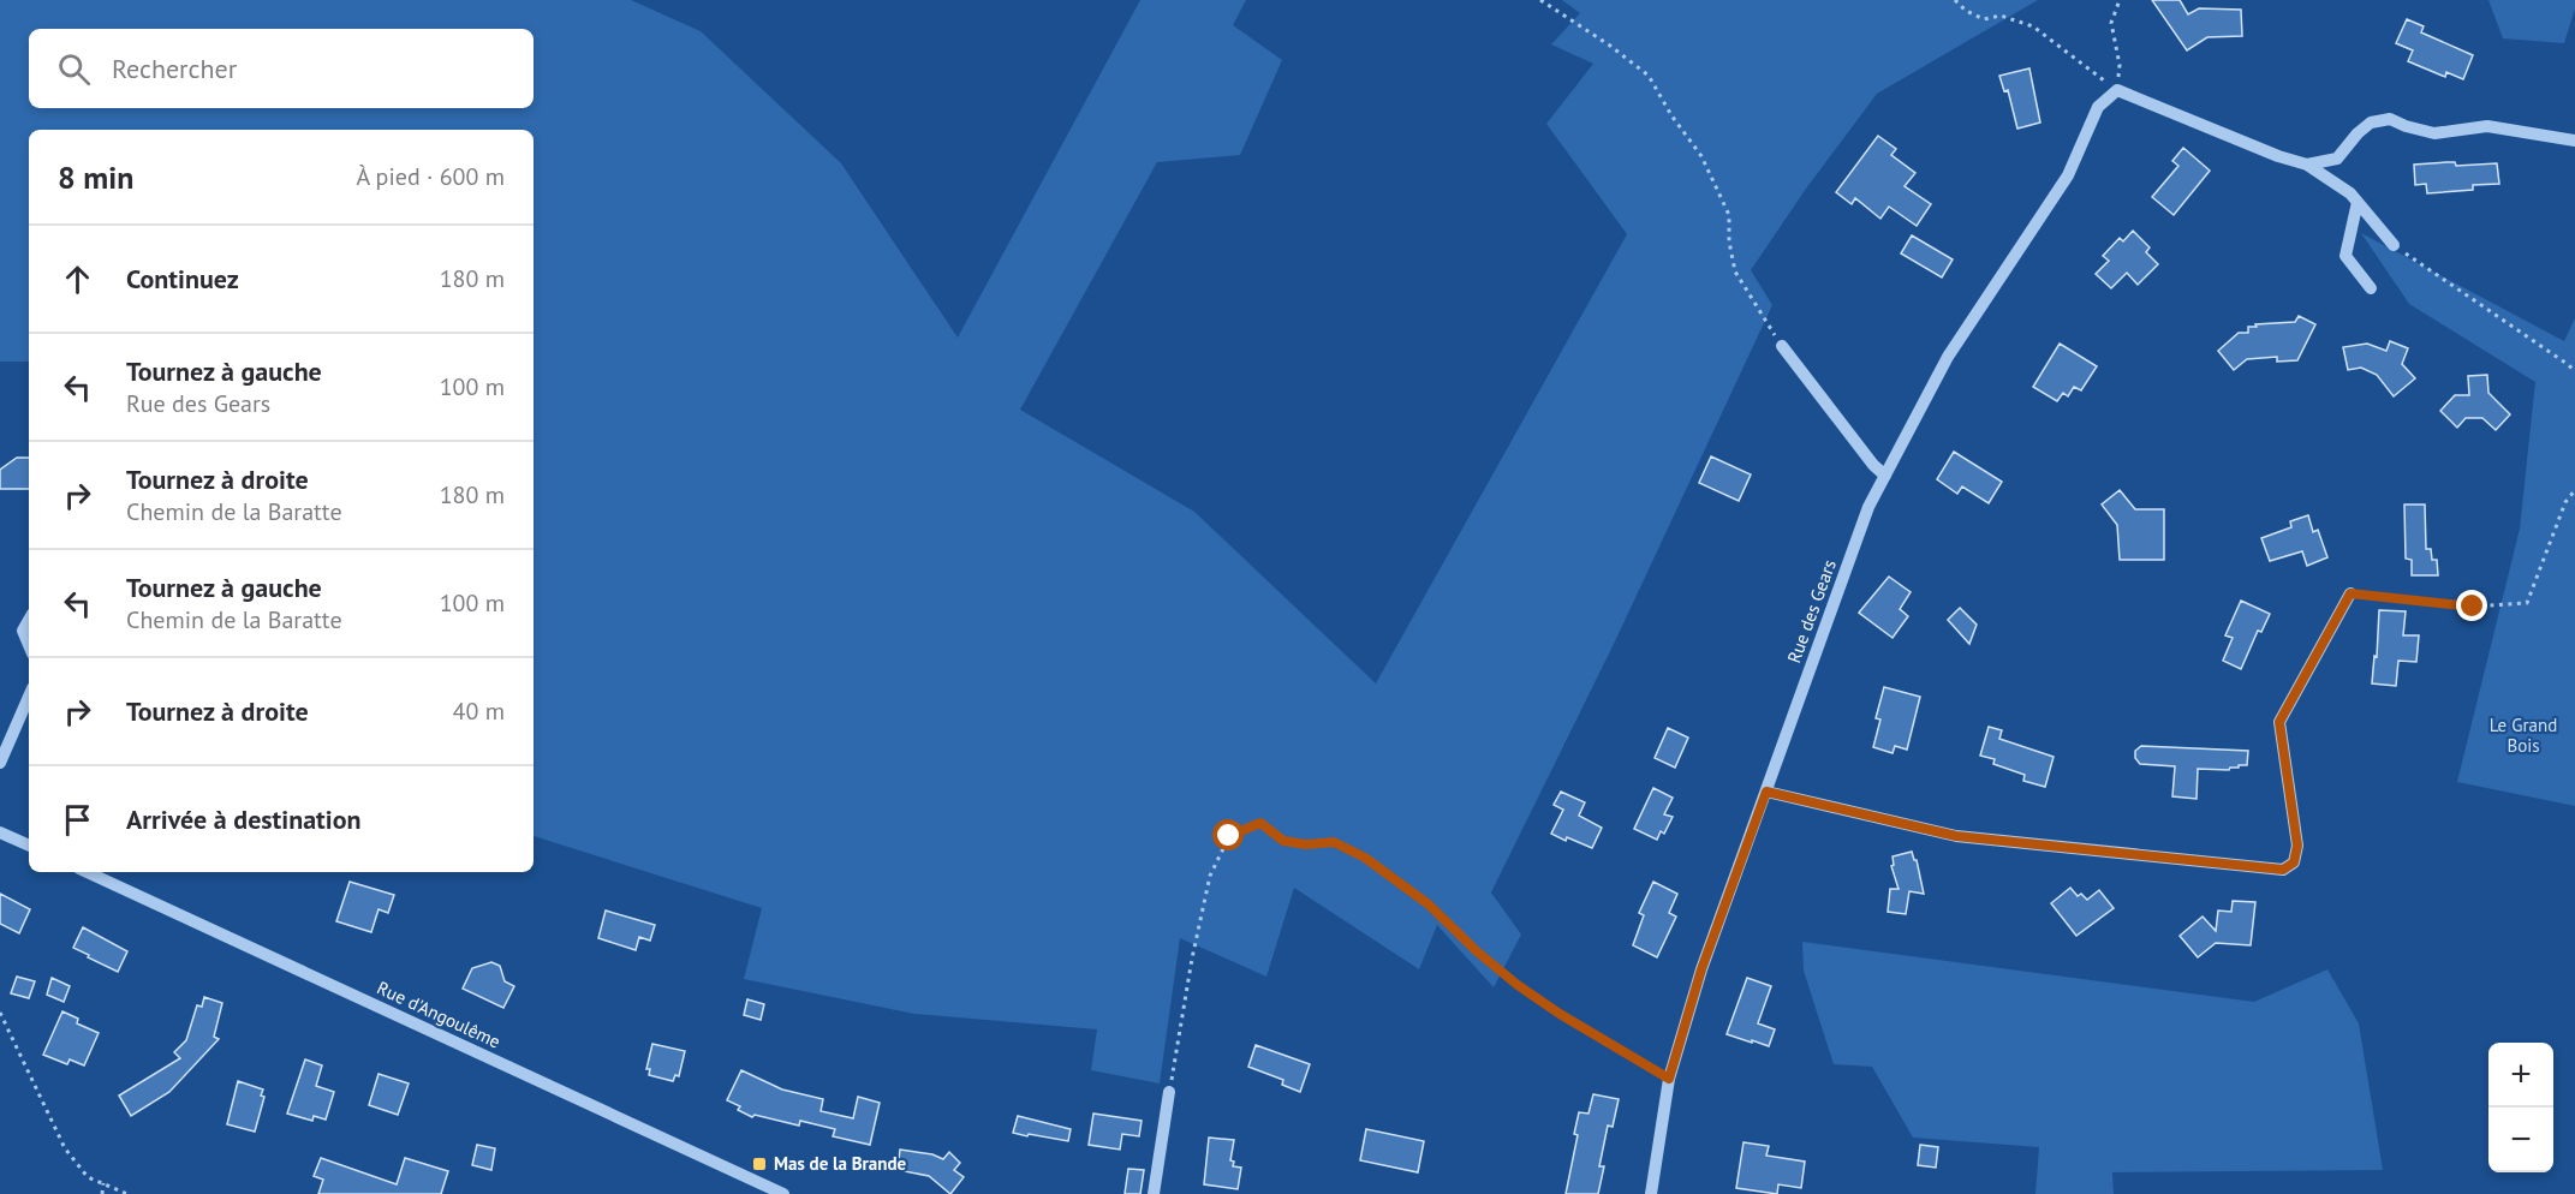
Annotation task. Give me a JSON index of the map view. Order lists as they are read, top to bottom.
{
  "streets": {
    "street": ["Rue des Gears", "Rue d'Angoulême"]
  },
  "parks": ["Le Grand Bois"],
  "places": {
    "transit": ["Mas de la Brande"]
  },
  "page": {
    "search": "Rechercher",
    "heading": ["8 min", "À pied · 600 m"],
    "list": [
      ["Continuez", "180 m"],
      ["Tournez à gauche", "Rue des Gears", "100 m"],
      ["Tournez à droite", "Chemin de la Baratte", "180 m"],
      ["Tournez à gauche", "Chemin de la Baratte", "100 m"],
      ["Tournez à droite", "40 m"],
      "Arrivée à destination"
    ],
    "map_buttons": ["+", "−"]
  }
}
